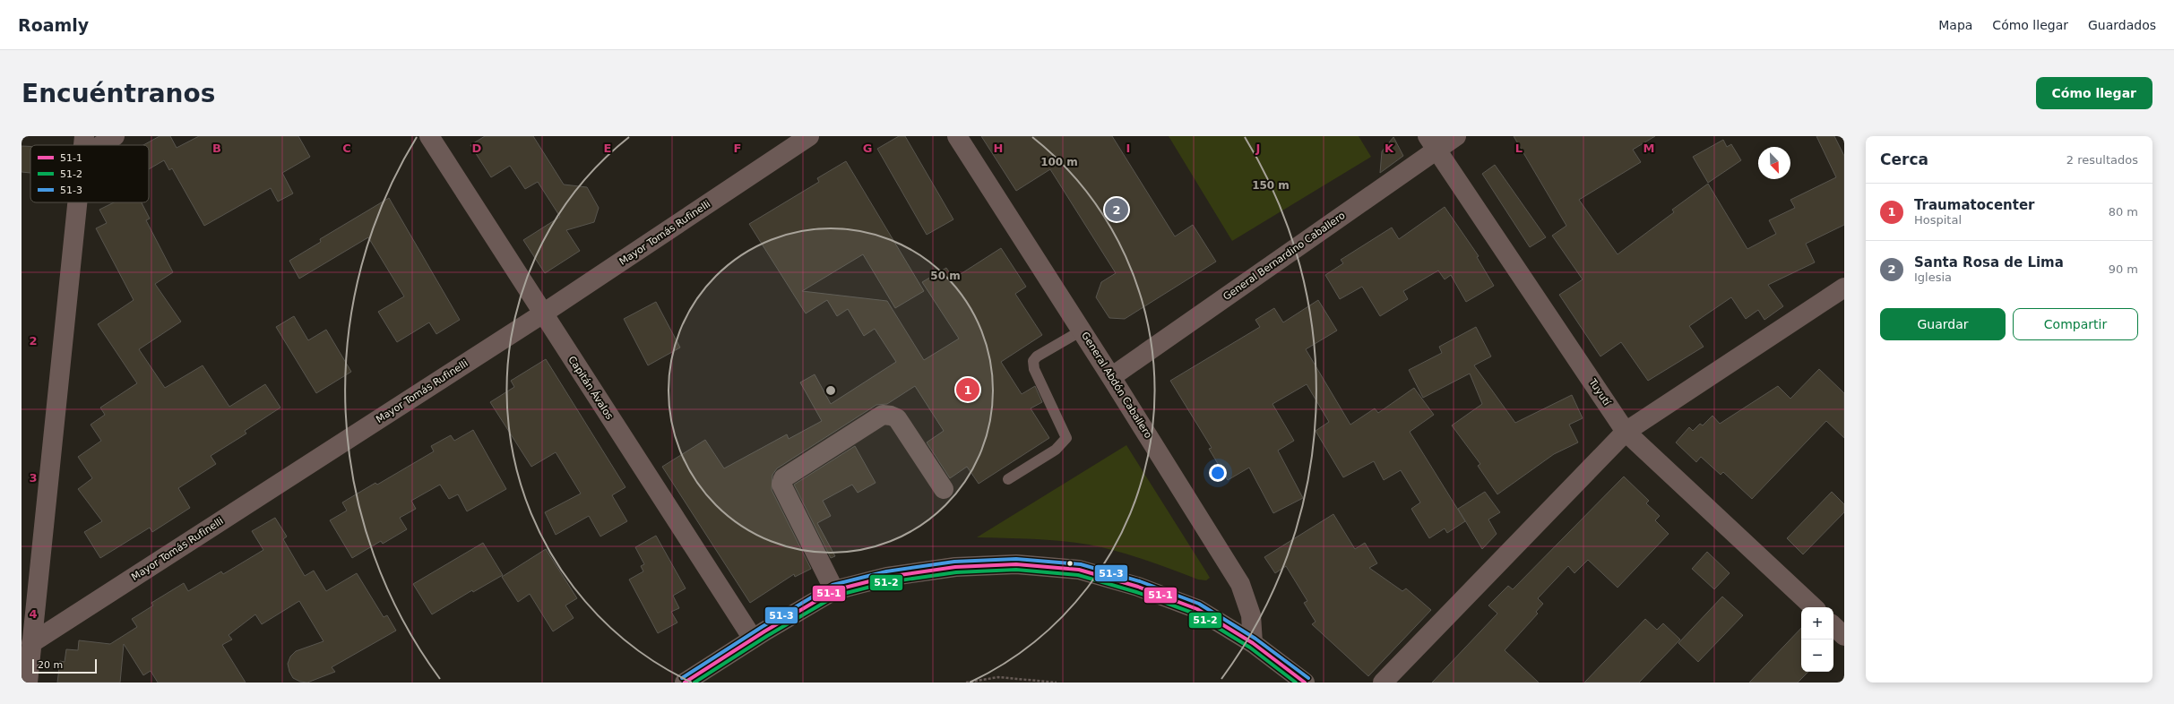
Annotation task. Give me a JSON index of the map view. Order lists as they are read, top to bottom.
{
  "streets": {
    "street": [
      "Mayor Tomás Rufinelli",
      "General Bernardino Caballero",
      "General Abdón Caballero",
      "Capitán Ávalos",
      "Tuyutí"
    ]
  },
  "crossings": [
    ["Mayor Tomás Rufinelli", "Capitán Ávalos"],
    ["General Bernardino Caballero", "General Abdón Caballero"],
    ["General Bernardino Caballero", "Tuyutí"]
  ],
  "lines": ["transit line 51-3", "transit line 51-1", "transit line 51-2"],
  "legend": ["51-1", "51-2", "51-3"],
  "scale_bar": "20 m",
  "north": "bottom right",
  "page": {
    "header": "Roamly",
    "nav": ["Mapa", "Cómo llegar", "Guardados"],
    "buttons": [
      "Cómo llegar",
      ["Guardar", "Compartir"]
    ],
    "title": "Encuéntranos",
    "heading": ["Cerca", "2 resultados"],
    "list": [
      {
        "mark": "1",
        "name": "Traumatocenter",
        "note": "Hospital",
        "value": "80 m"
      },
      {
        "mark": "2",
        "name": "Santa Rosa de Lima",
        "note": "Iglesia",
        "value": "90 m"
      }
    ],
    "pins": ["2", "1"],
    "map_buttons": ["+", "−"],
    "scale": "20 m"
  },
  "grid": {
    "columns": [
      "B",
      "C",
      "D",
      "E",
      "F",
      "G",
      "H",
      "I",
      "J",
      "K",
      "L",
      "M"
    ],
    "rows": ["2", "3", "4"]
  },
  "rings": ["100 m", "150 m", "50 m"]
}
